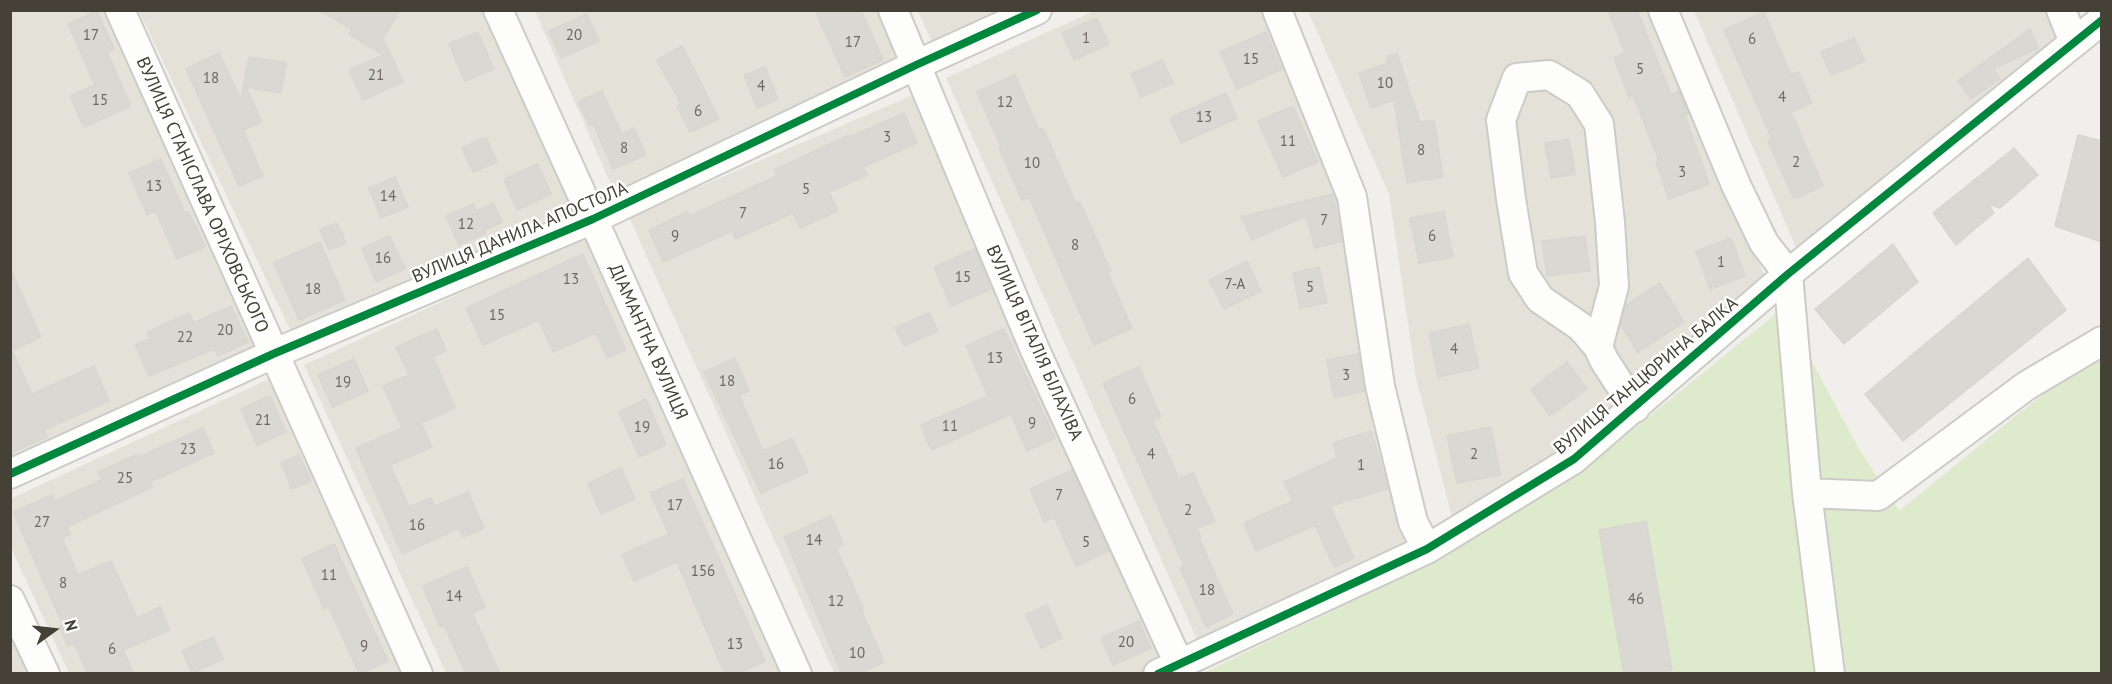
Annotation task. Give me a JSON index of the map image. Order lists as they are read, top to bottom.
{
  "streets": {
    "street": [
      "ВУЛИЦЯ СТАНІСЛАВА ОРІХОВСЬКОГО",
      "ВУЛИЦЯ ДАНИЛА АПОСТОЛА",
      "ДІАМАНТНА ВУЛИЦЯ",
      "ВУЛИЦЯ ВІТАЛІЯ БІЛАХІВА",
      "ВУЛИЦЯ ТАНЦЮРИНА БАЛКА"
    ]
  },
  "crossings": [
    ["ВУЛИЦЯ СТАНІСЛАВА ОРІХОВСЬКОГО", "ВУЛИЦЯ ДАНИЛА АПОСТОЛА"],
    ["ВУЛИЦЯ ДАНИЛА АПОСТОЛА", "ДІАМАНТНА ВУЛИЦЯ"],
    ["ВУЛИЦЯ ДАНИЛА АПОСТОЛА", "ВУЛИЦЯ ВІТАЛІЯ БІЛАХІВА"],
    ["ВУЛИЦЯ ВІТАЛІЯ БІЛАХІВА", "ВУЛИЦЯ ТАНЦЮРИНА БАЛКА"]
  ],
  "house_numbers": [
    "17",
    "20",
    "1",
    "6",
    "17",
    "15",
    "5",
    "21",
    "18",
    "10",
    "4",
    "4",
    "15",
    "12",
    "6",
    "13",
    "3",
    "11",
    "8",
    "8",
    "2",
    "10",
    "3",
    "13",
    "5",
    "14",
    "7",
    "7",
    "12",
    "9",
    "6",
    "8",
    "16",
    "1",
    "15",
    "13",
    "7-А",
    "5",
    "18",
    "15",
    "20",
    "22",
    "4",
    "13",
    "3",
    "18",
    "19",
    "6",
    "21",
    "9",
    "11",
    "19",
    "23",
    "4",
    "2",
    "16",
    "1",
    "25",
    "7",
    "17",
    "2",
    "27",
    "16",
    "14",
    "5",
    "156",
    "11",
    "8",
    "18",
    "14",
    "46",
    "12",
    "20",
    "13",
    "9",
    "6",
    "10"
  ],
  "north": "right"
}
